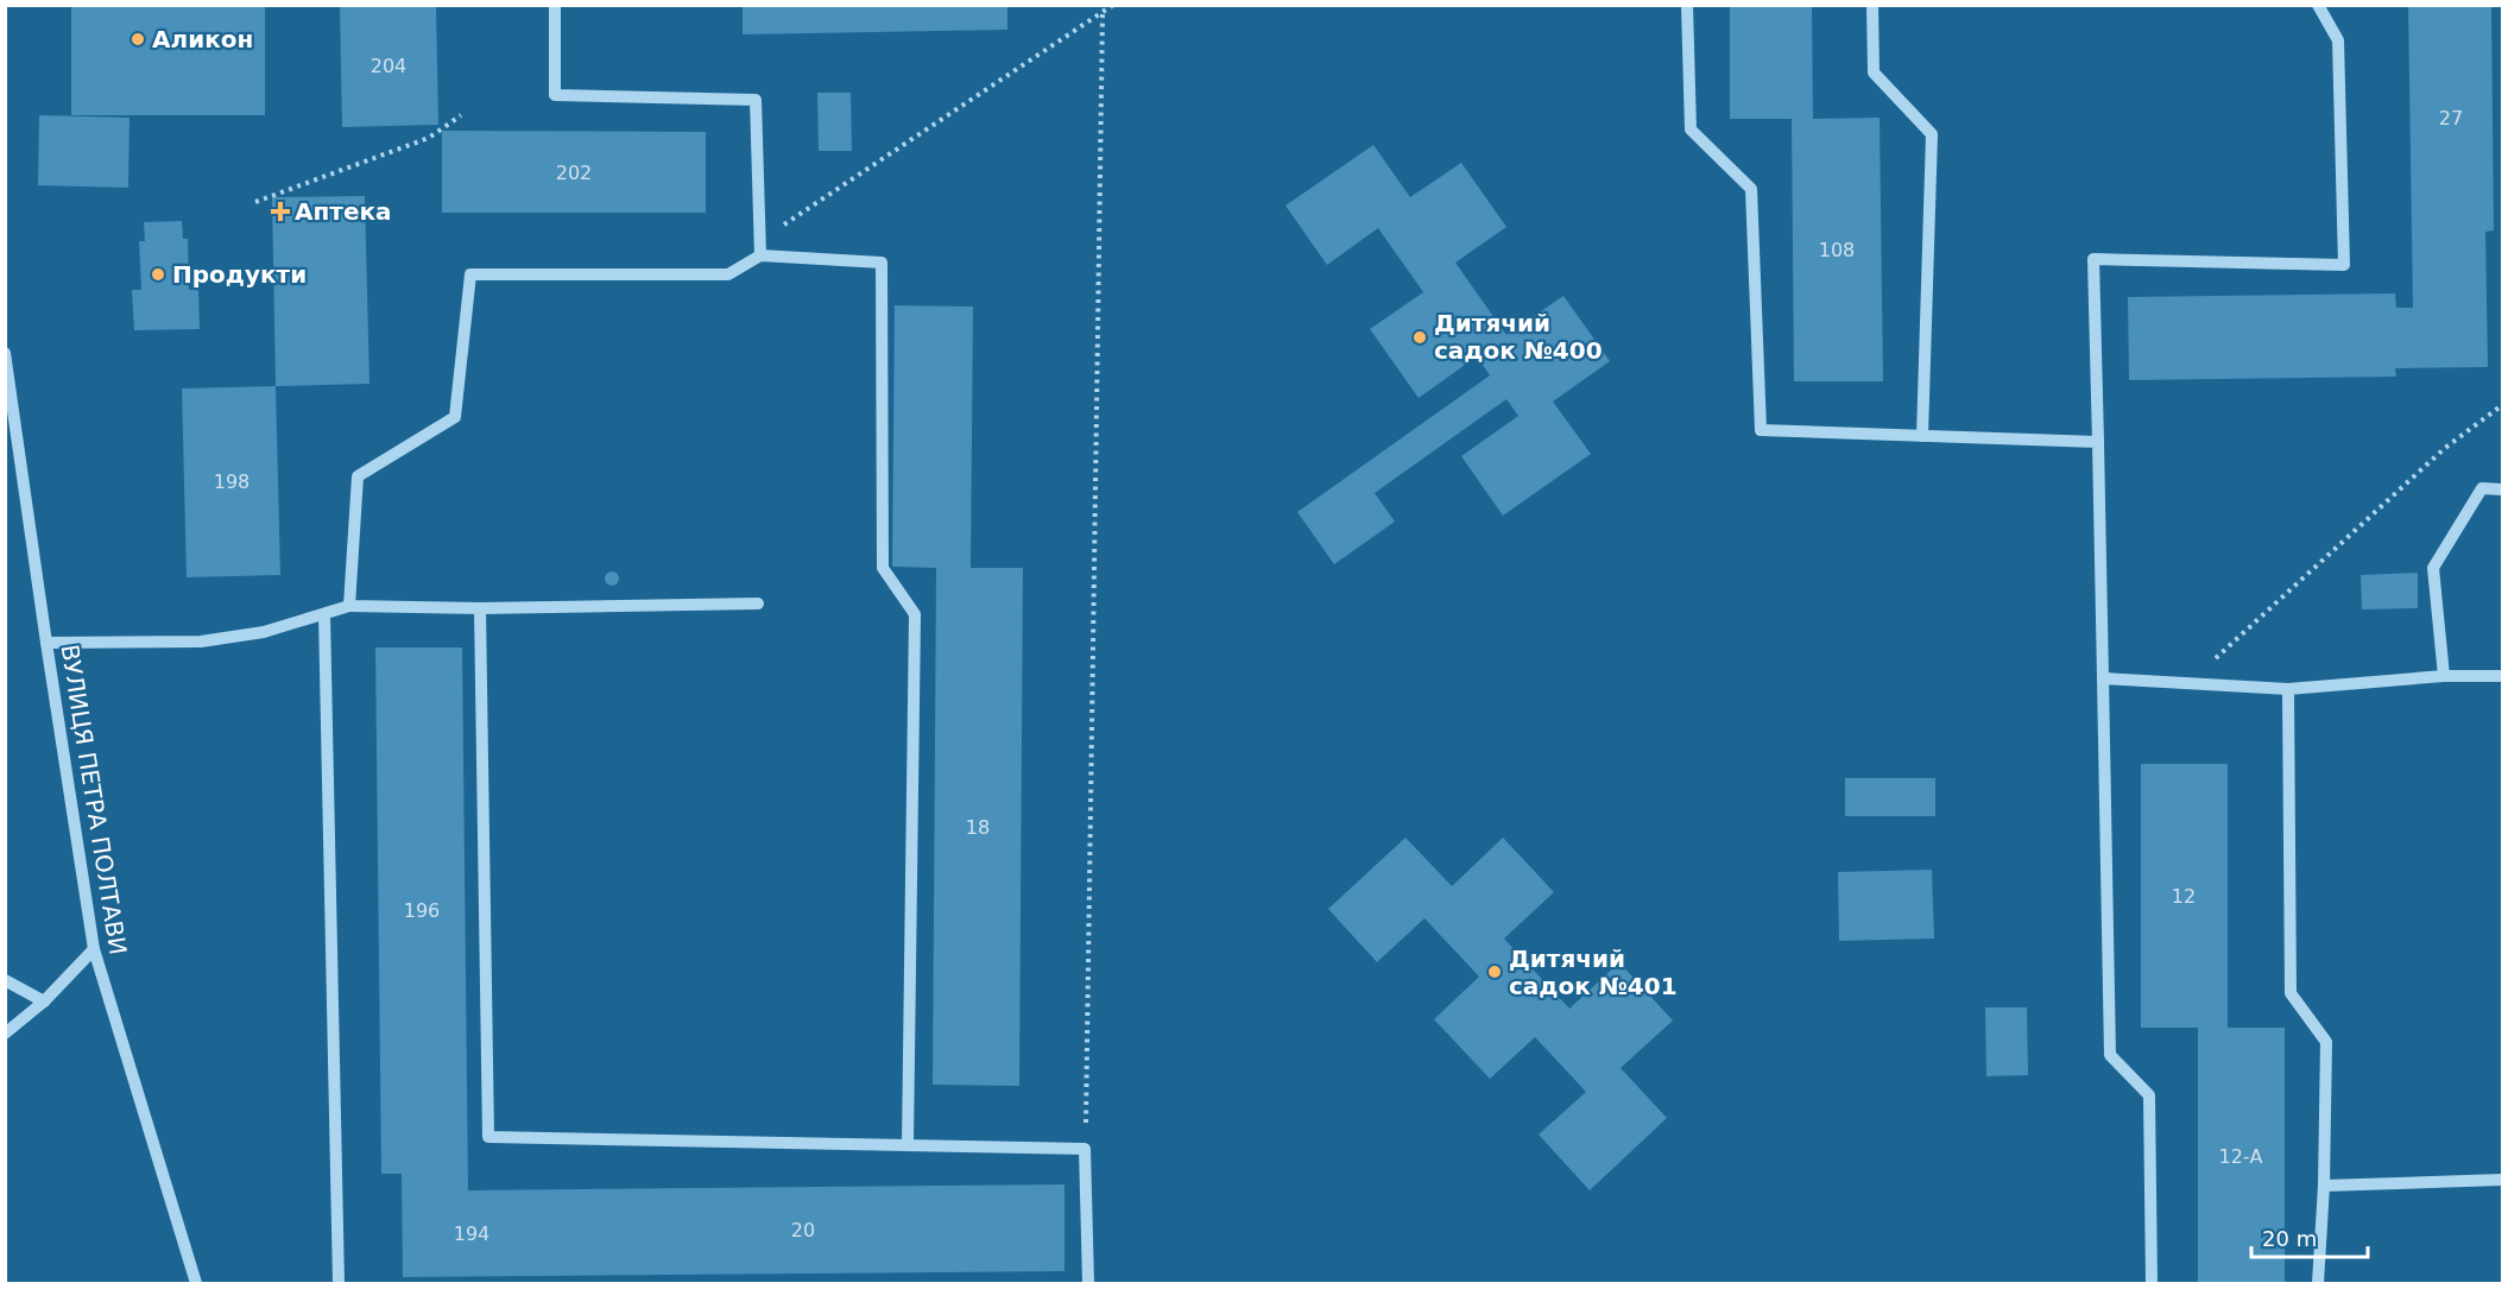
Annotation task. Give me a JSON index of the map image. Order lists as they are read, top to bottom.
{
  "streets": {
    "street": ["ВУЛИЦЯ ПЕТРА ПОЛТАВИ"]
  },
  "places": {
    "other": [
      "Аликон",
      "Продукти",
      "Дитячий садок №400",
      "Дитячий садок №401"
    ],
    "health": ["Аптека"]
  },
  "house_numbers": [
    "204",
    "27",
    "202",
    "108",
    "198",
    "18",
    "12",
    "196",
    "12-А",
    "20",
    "194"
  ],
  "scale_bar": "20 m"
}
